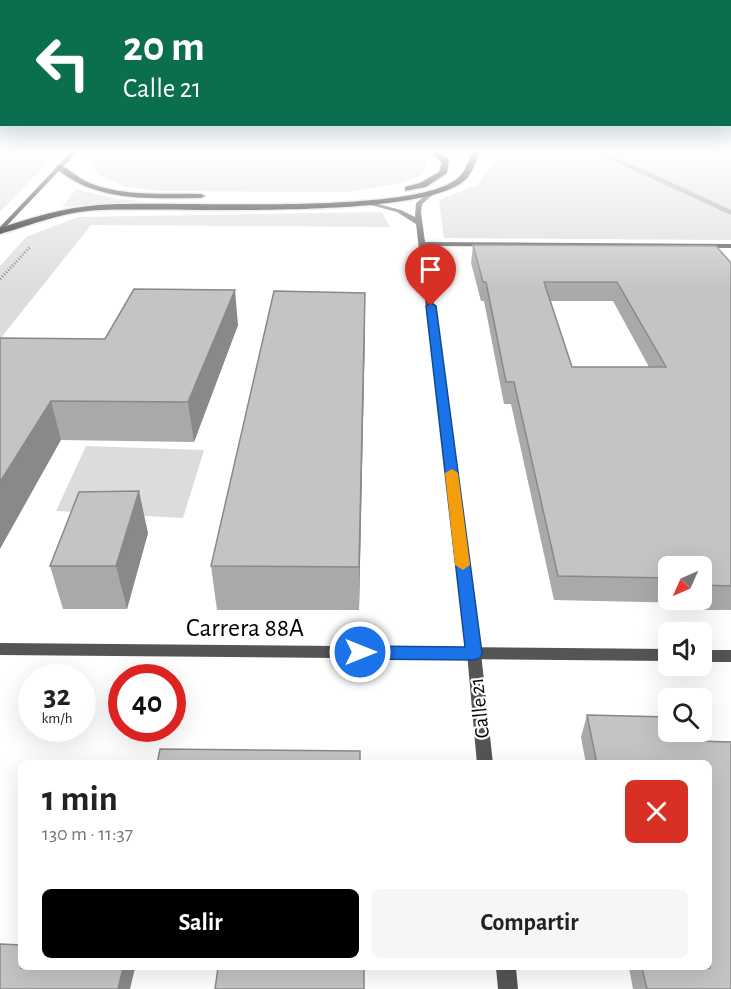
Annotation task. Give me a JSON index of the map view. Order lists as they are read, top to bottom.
{
  "streets": {
    "street": ["Carrera 88A", "Calle 21"]
  },
  "crossings": [
    ["Carrera 88A", "Calle 21"]
  ],
  "north": "bottom left",
  "page": {
    "turn": ["20 m", "Calle 21"],
    "speed": "32 km/h",
    "limit": "40",
    "heading": ["1 min", "130 m · 11:37"],
    "buttons": ["Salir", "Compartir"]
  }
}
